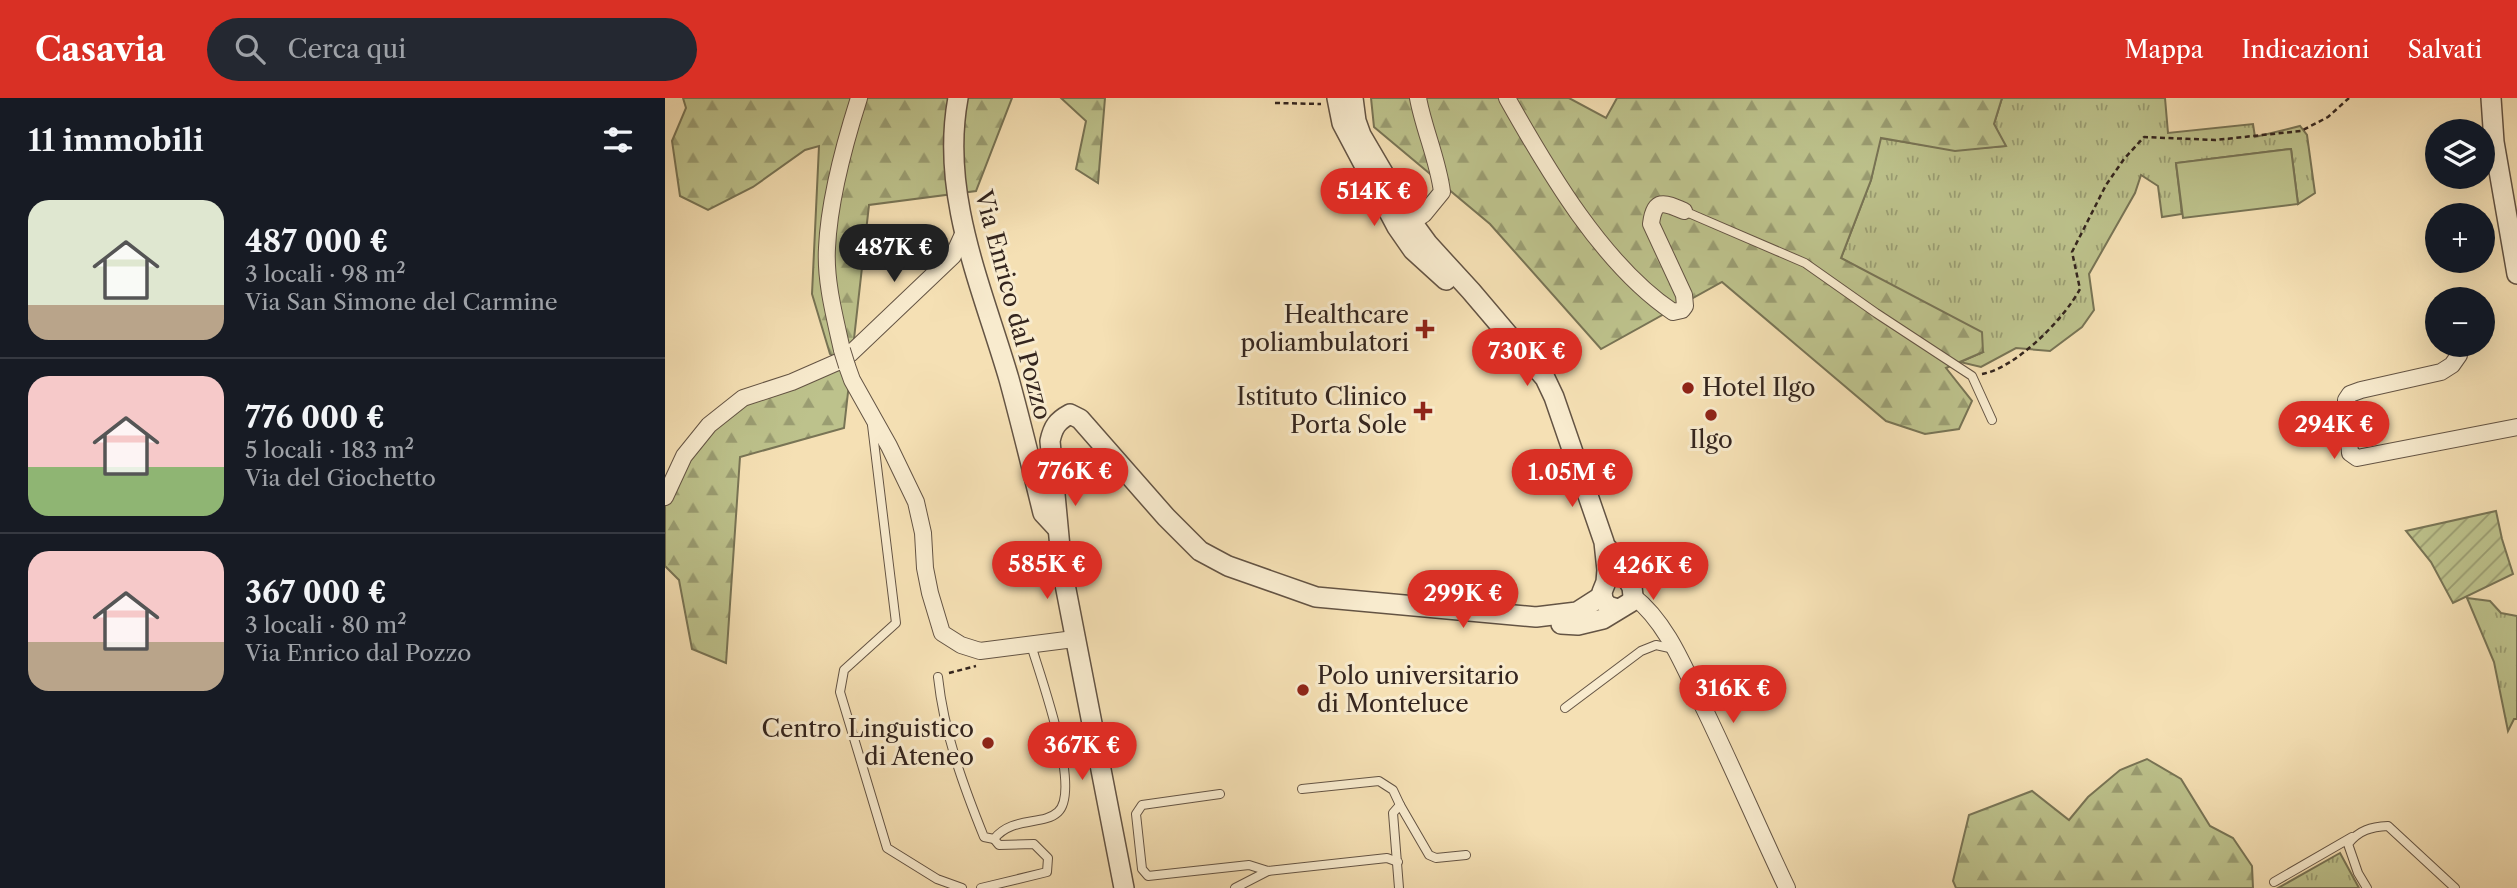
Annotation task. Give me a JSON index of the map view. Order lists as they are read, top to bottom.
{
  "streets": {
    "street": ["Via Enrico dal Pozzo"]
  },
  "places": {
    "health": ["Healthcare poliambulatori", "Istituto Clinico Porta Sole"],
    "other": [
      "Hotel Ilgo",
      "Ilgo",
      "Polo universitario di Monteluce",
      "Centro Linguistico di Ateneo"
    ]
  },
  "page": {
    "header": "Casavia",
    "search": "Cerca qui",
    "nav": ["Mappa", "Indicazioni", "Salvati"],
    "heading": "11 immobili",
    "map_buttons": ["+", "−"],
    "price": [
      "514K €",
      "487K €",
      "730K €",
      "294K €",
      "776K €",
      "1.05M €",
      "585K €",
      "426K €",
      "299K €",
      "316K €",
      "367K €"
    ],
    "list": [
      {
        "name": "487 000 €",
        "note": "3 locali · 98 m² · Via San Simone del Carmine"
      },
      {
        "name": "776 000 €",
        "note": "5 locali · 183 m² · Via del Giochetto"
      },
      {
        "name": "367 000 €",
        "note": "3 locali · 80 m² · Via Enrico dal Pozzo"
      }
    ]
  }
}
